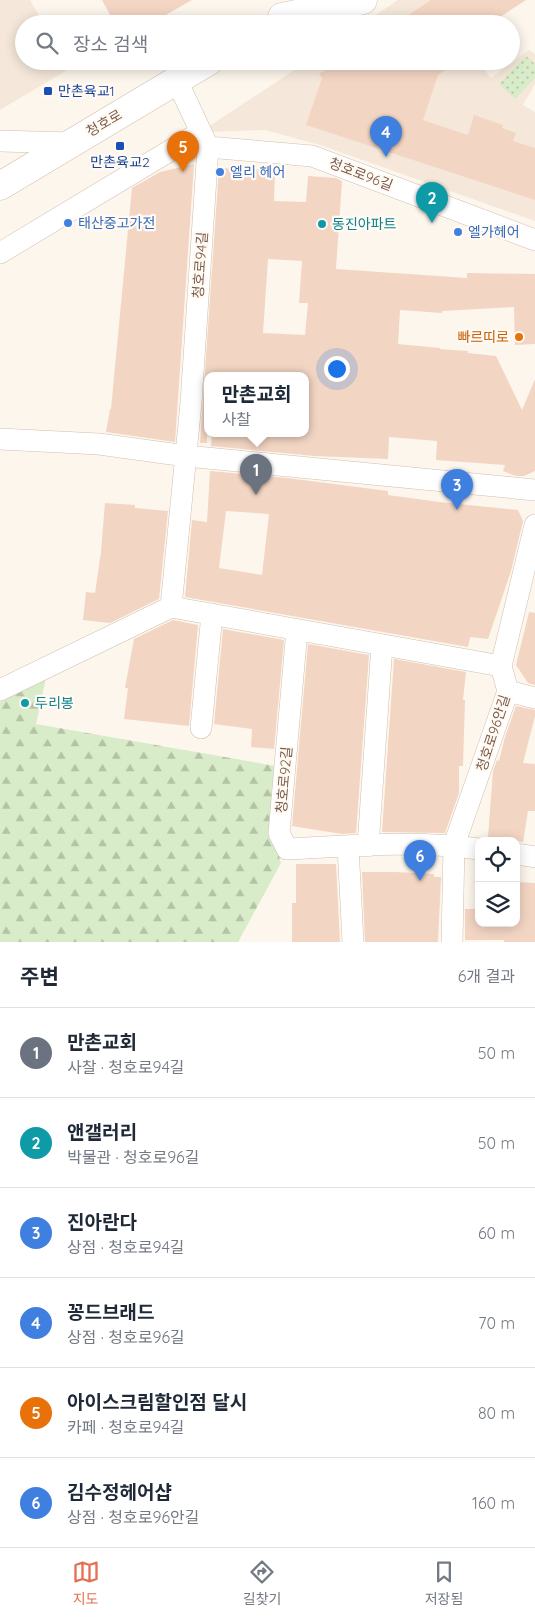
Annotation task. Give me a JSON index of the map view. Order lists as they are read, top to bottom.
{
  "streets": {
    "main road": ["청호로"],
    "street": [
      "청호로96길",
      "청호로94길",
      "청호로96안길",
      "청호로92길"
    ]
  },
  "crossings": [
    ["청호로", "청호로94길"],
    ["청호로96길", "청호로94길"],
    ["청호로96안길", "청호로92길"]
  ],
  "places": {
    "transit": ["만촌육교1", "만촌육교2"],
    "other": [
      "엘리 헤어",
      "태산중고가전",
      "동진아파트",
      "엘가헤어",
      "빠르띠로",
      "두리봉"
    ]
  },
  "page": {
    "search": "장소 검색",
    "pins": [
      "4",
      "5",
      "2",
      "1",
      "3",
      "6"
    ],
    "popup": ["만촌교회", "사찰"],
    "heading": ["주변", "6개 결과"],
    "list": [
      {
        "mark": "1",
        "name": "만촌교회",
        "note": "사찰 · 청호로94길",
        "value": "50 m"
      },
      {
        "mark": "2",
        "name": "앤갤러리",
        "note": "박물관 · 청호로96길",
        "value": "50 m"
      },
      {
        "mark": "3",
        "name": "진아란다",
        "note": "상점 · 청호로94길",
        "value": "60 m"
      },
      {
        "mark": "4",
        "name": "꽁드브래드",
        "note": "상점 · 청호로96길",
        "value": "70 m"
      },
      {
        "mark": "5",
        "name": "아이스크림할인점 달시",
        "note": "카페 · 청호로94길",
        "value": "80 m"
      },
      {
        "mark": "6",
        "name": "김수정헤어샵",
        "note": "상점 · 청호로96안길",
        "value": "160 m"
      }
    ],
    "nav": ["지도", "길찾기", "저장됨"]
  }
}
